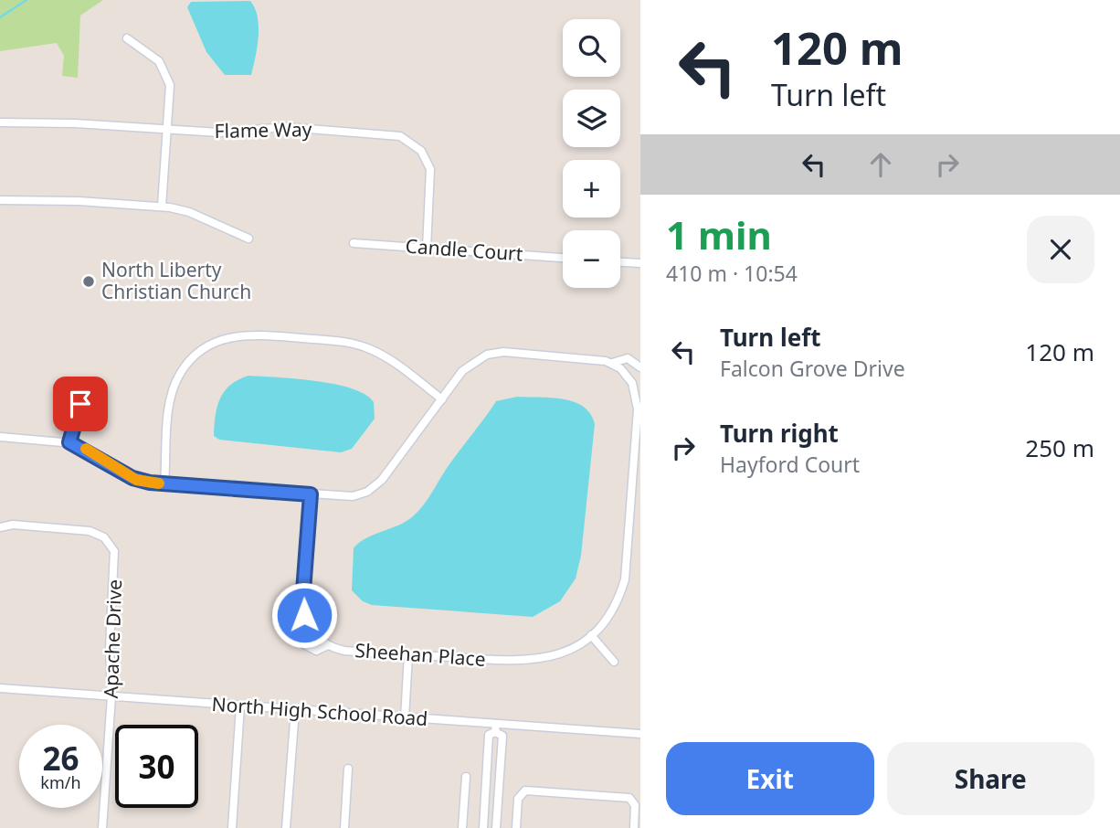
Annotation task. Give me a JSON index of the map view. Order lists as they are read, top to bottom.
{
  "streets": {
    "street": [
      "Flame Way",
      "Candle Court",
      "Apache Drive",
      "Sheehan Place",
      "North High School Road"
    ]
  },
  "crossings": [
    ["Flame Way", "Candle Court"],
    ["Apache Drive", "North High School Road"]
  ],
  "places": ["North Liberty Christian Church"],
  "page": {
    "turn": ["120 m", "Turn left"],
    "map_buttons": ["+", "−"],
    "heading": ["1 min", "410 m · 10:54"],
    "list": [
      {
        "name": "Turn left",
        "note": "Falcon Grove Drive",
        "value": "120 m"
      },
      {
        "name": "Turn right",
        "note": "Hayford Court",
        "value": "250 m"
      }
    ],
    "speed": "26 km/h",
    "limit": "30",
    "buttons": ["Exit", "Share"]
  }
}
